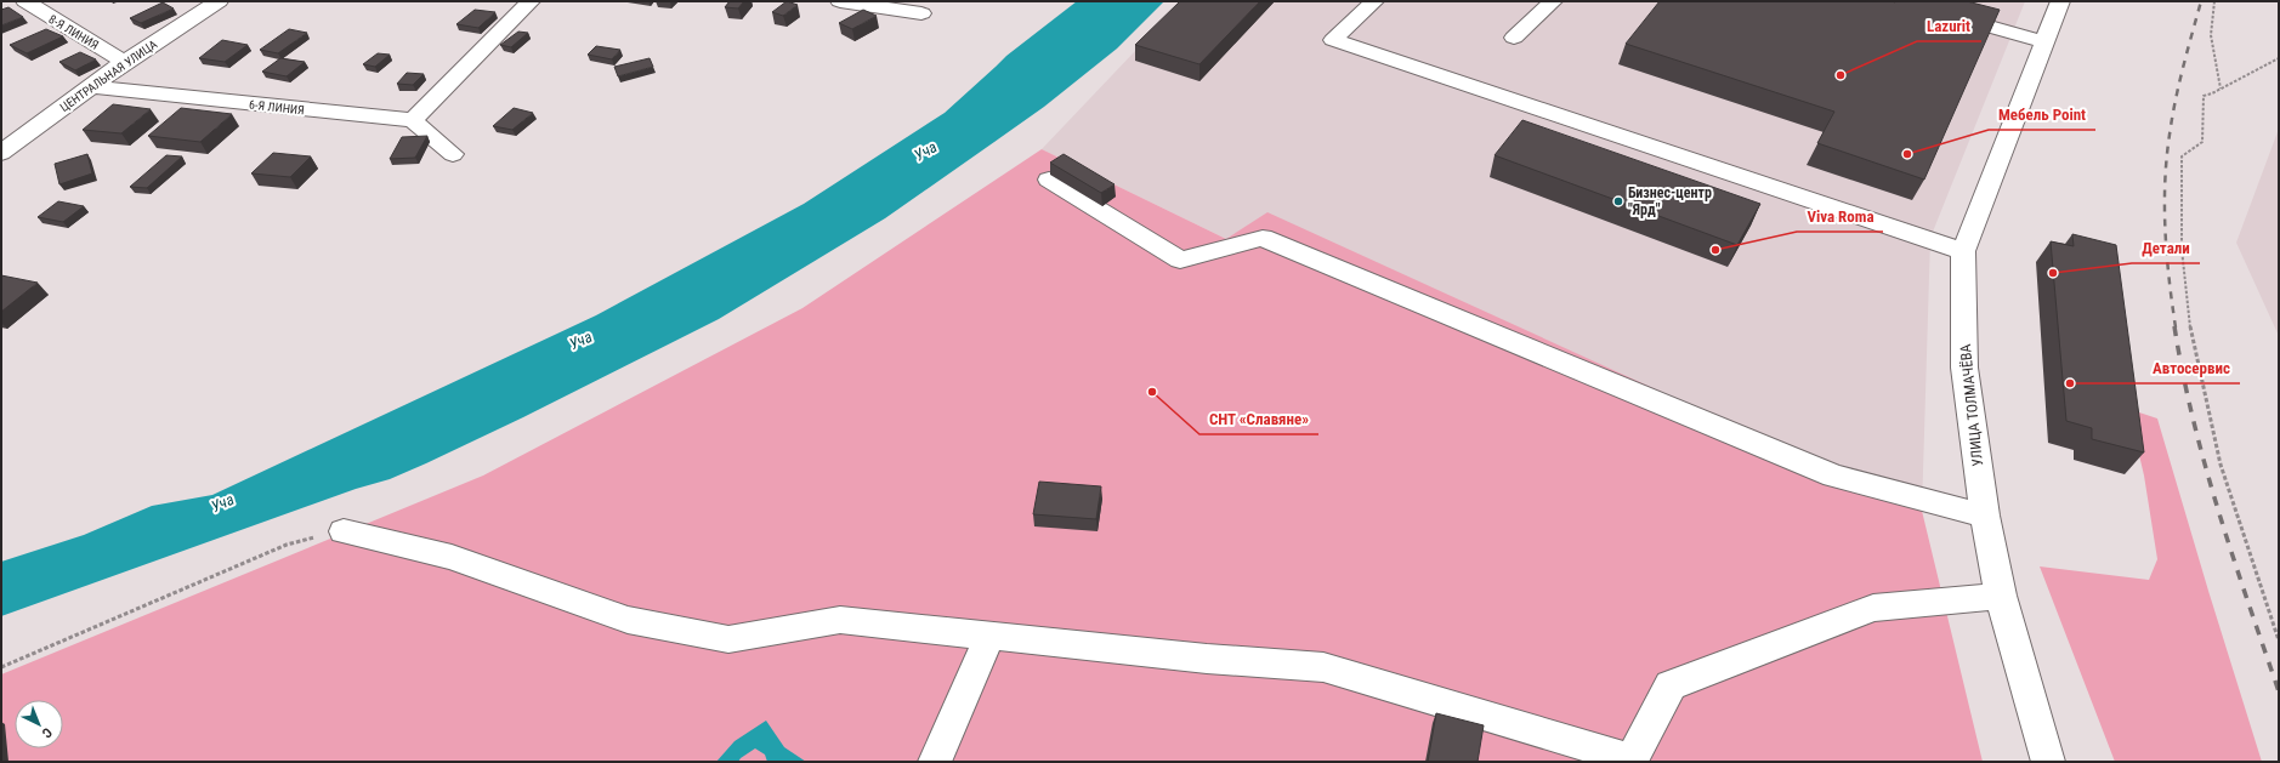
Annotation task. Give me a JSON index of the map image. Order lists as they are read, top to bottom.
{
  "streets": {
    "street": [
      "8-Я ЛИНИЯ",
      "ЦЕНТРАЛЬНАЯ УЛИЦА",
      "6-Я ЛИНИЯ",
      "УЛИЦА ТОЛМАЧЁВА"
    ]
  },
  "crossings": [
    ["8-Я ЛИНИЯ", "ЦЕНТРАЛЬНАЯ УЛИЦА"],
    ["ЦЕНТРАЛЬНАЯ УЛИЦА", "6-Я ЛИНИЯ"]
  ],
  "water": ["Уча"],
  "places": [
    "Lazurit",
    "Мебель Point",
    "Бизнес-центр \"Ярд\"",
    "Viva Roma",
    "Детали",
    "Автосервис",
    "СНТ «Славяне»"
  ],
  "north": "bottom right"
}
